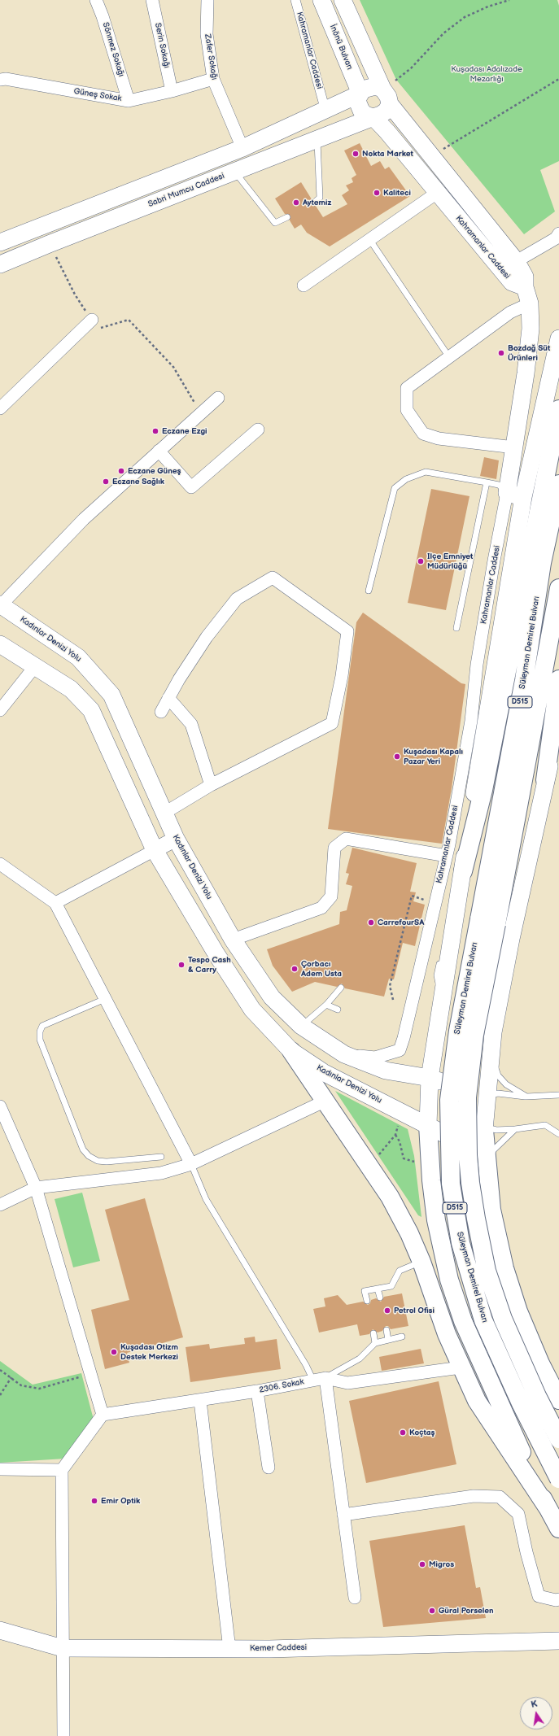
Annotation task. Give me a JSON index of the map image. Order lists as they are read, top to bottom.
{
  "streets": {
    "highway": ["Süleyman Demirel Bulvarı", "D515"],
    "main road": [
      "İnönü Bulvarı",
      "Kahramanlar Caddesi",
      "Sabri Mumcu Caddesi",
      "Kadınlar Denizi Yolu",
      "Kemer Caddesi"
    ],
    "street": [
      "Serin Sokağı",
      "Sönmez Sokağı",
      "Zafer Sokağı",
      "Güneş Sokak",
      "2306. Sokak"
    ]
  },
  "crossings": [
    ["Serin Sokağı", "Güneş Sokak"],
    ["İnönü Bulvarı", "Kahramanlar Caddesi"],
    ["İnönü Bulvarı", "Sabri Mumcu Caddesi"],
    ["Sönmez Sokağı", "Güneş Sokak"],
    ["Kahramanlar Caddesi", "Sabri Mumcu Caddesi"],
    ["Kahramanlar Caddesi", "Kadınlar Denizi Yolu"],
    ["Zafer Sokağı", "Güneş Sokak"]
  ],
  "parks": ["Kuşadası Adalızade Mezarlığı"],
  "places": [
    "Nokta Market",
    "Kaliteci",
    "Aytemiz",
    "Bozdağ Süt Ürünleri",
    "Eczane Ezgi",
    "Eczane Güneş",
    "Eczane Sağlık",
    "Ilçe Emniyet Müdürlüğü",
    "Kuşadası Kapalı Pazar Yeri",
    "CarrefourSA",
    "Tespo Cash & Carry",
    "Çorbacı Adem Usta",
    "Petrol Ofisi",
    "Kuşadası Otizm Destek Merkezi",
    "Koçtaş",
    "Emir Optik",
    "Migros",
    "Güral Porselen"
  ],
  "north": "top"
}
